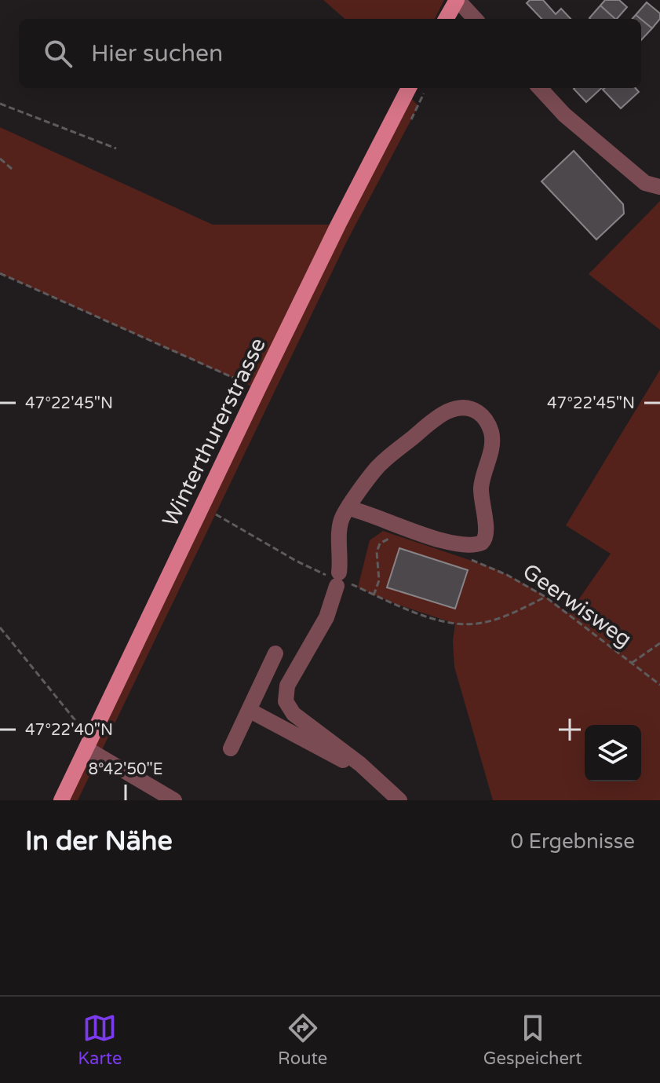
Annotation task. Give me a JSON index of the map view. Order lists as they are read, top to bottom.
{
  "streets": {
    "main road": ["Winterthurerstrasse"],
    "path": ["Geerwisweg"]
  },
  "page": {
    "search": "Hier suchen",
    "heading": ["In der Nähe", "0 Ergebnisse"],
    "nav": ["Karte", "Route", "Gespeichert"]
  },
  "coordinates": ["47°22'45\"N", "47°22'40\"N", "8°42'50\"E"]
}
